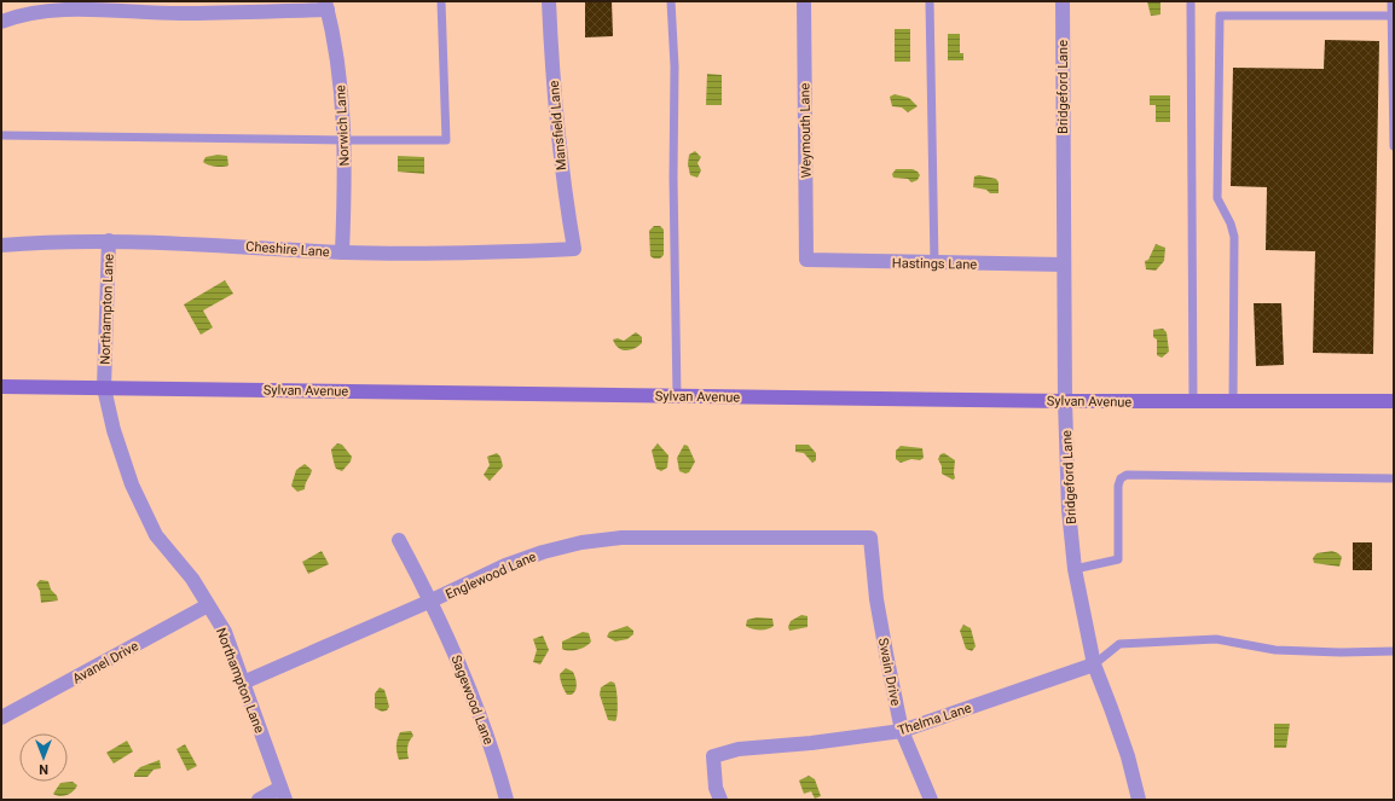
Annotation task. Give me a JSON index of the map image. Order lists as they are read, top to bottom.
{
  "streets": {
    "main road": ["Sylvan Avenue"],
    "street": [
      "Bridgeford Lane",
      "Norwich Lane",
      "Mansfield Lane",
      "Weymouth Lane",
      "Cheshire Lane",
      "Hastings Lane",
      "Northampton Lane",
      "Englewood Lane",
      "Avanel Drive",
      "Swain Drive",
      "Sagewood Lane",
      "Thelma Lane"
    ]
  },
  "crossings": [
    ["Bridgeford Lane", "Hastings Lane"],
    ["Bridgeford Lane", "Sylvan Avenue"],
    ["Bridgeford Lane", "Thelma Lane"],
    ["Norwich Lane", "Cheshire Lane"],
    ["Mansfield Lane", "Cheshire Lane"],
    ["Weymouth Lane", "Hastings Lane"],
    ["Cheshire Lane", "Northampton Lane"],
    ["Northampton Lane", "Sylvan Avenue"],
    ["Northampton Lane", "Englewood Lane"],
    ["Northampton Lane", "Avanel Drive"],
    ["Englewood Lane", "Swain Drive"],
    ["Englewood Lane", "Sagewood Lane"],
    ["Swain Drive", "Thelma Lane"]
  ],
  "north": "bottom"
}
